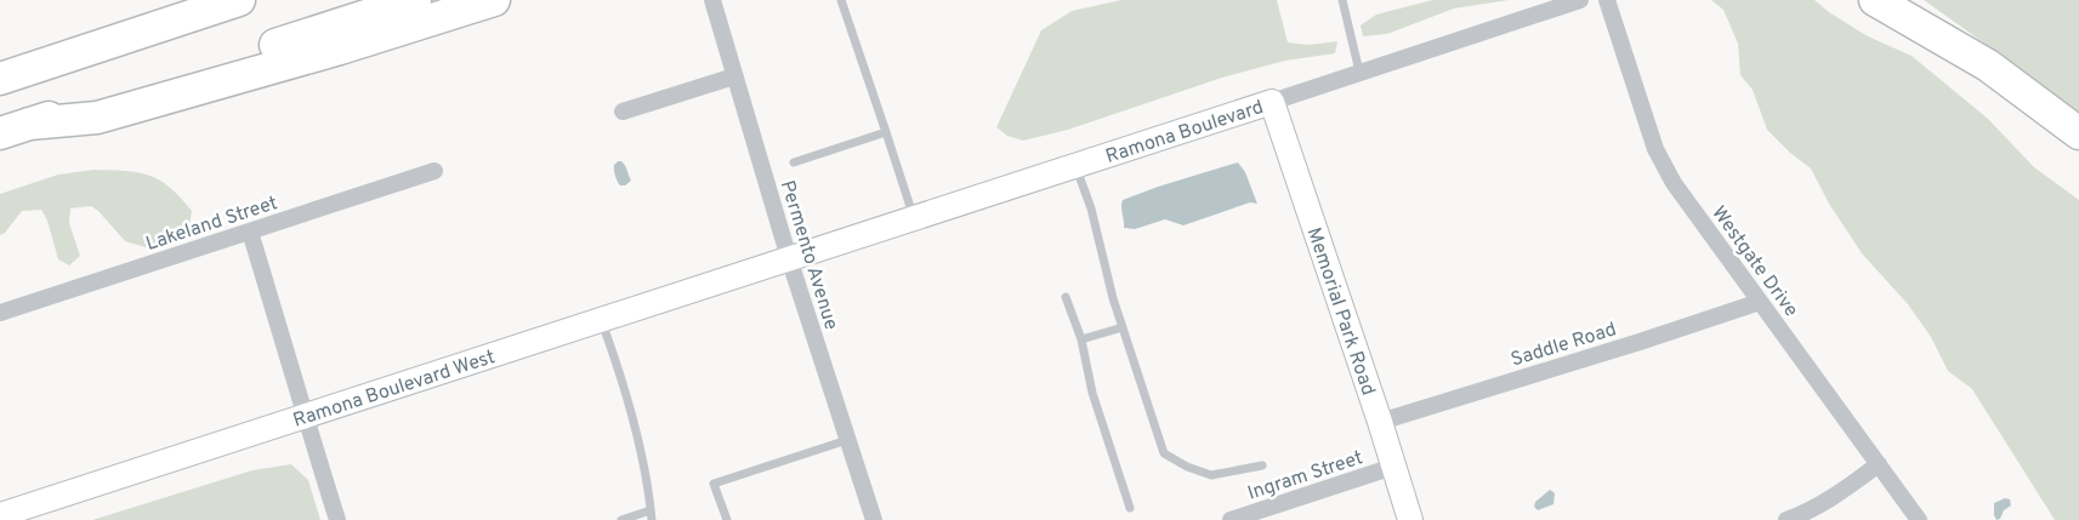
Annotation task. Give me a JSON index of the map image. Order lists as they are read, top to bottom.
{
  "streets": {
    "street": [
      "Ramona Boulevard",
      "Lakeland Street",
      "Permento Avenue",
      "Westgate Drive",
      "Memorial Park Road",
      "Saddle Road",
      "Ramona Boulevard West",
      "Ingram Street"
    ]
  },
  "crossings": [
    ["Ramona Boulevard", "Permento Avenue"],
    ["Ramona Boulevard", "Memorial Park Road"],
    ["Ramona Boulevard", "Ramona Boulevard West"],
    ["Permento Avenue", "Ramona Boulevard West"],
    ["Westgate Drive", "Saddle Road"],
    ["Memorial Park Road", "Saddle Road"],
    ["Memorial Park Road", "Ingram Street"]
  ]
}
